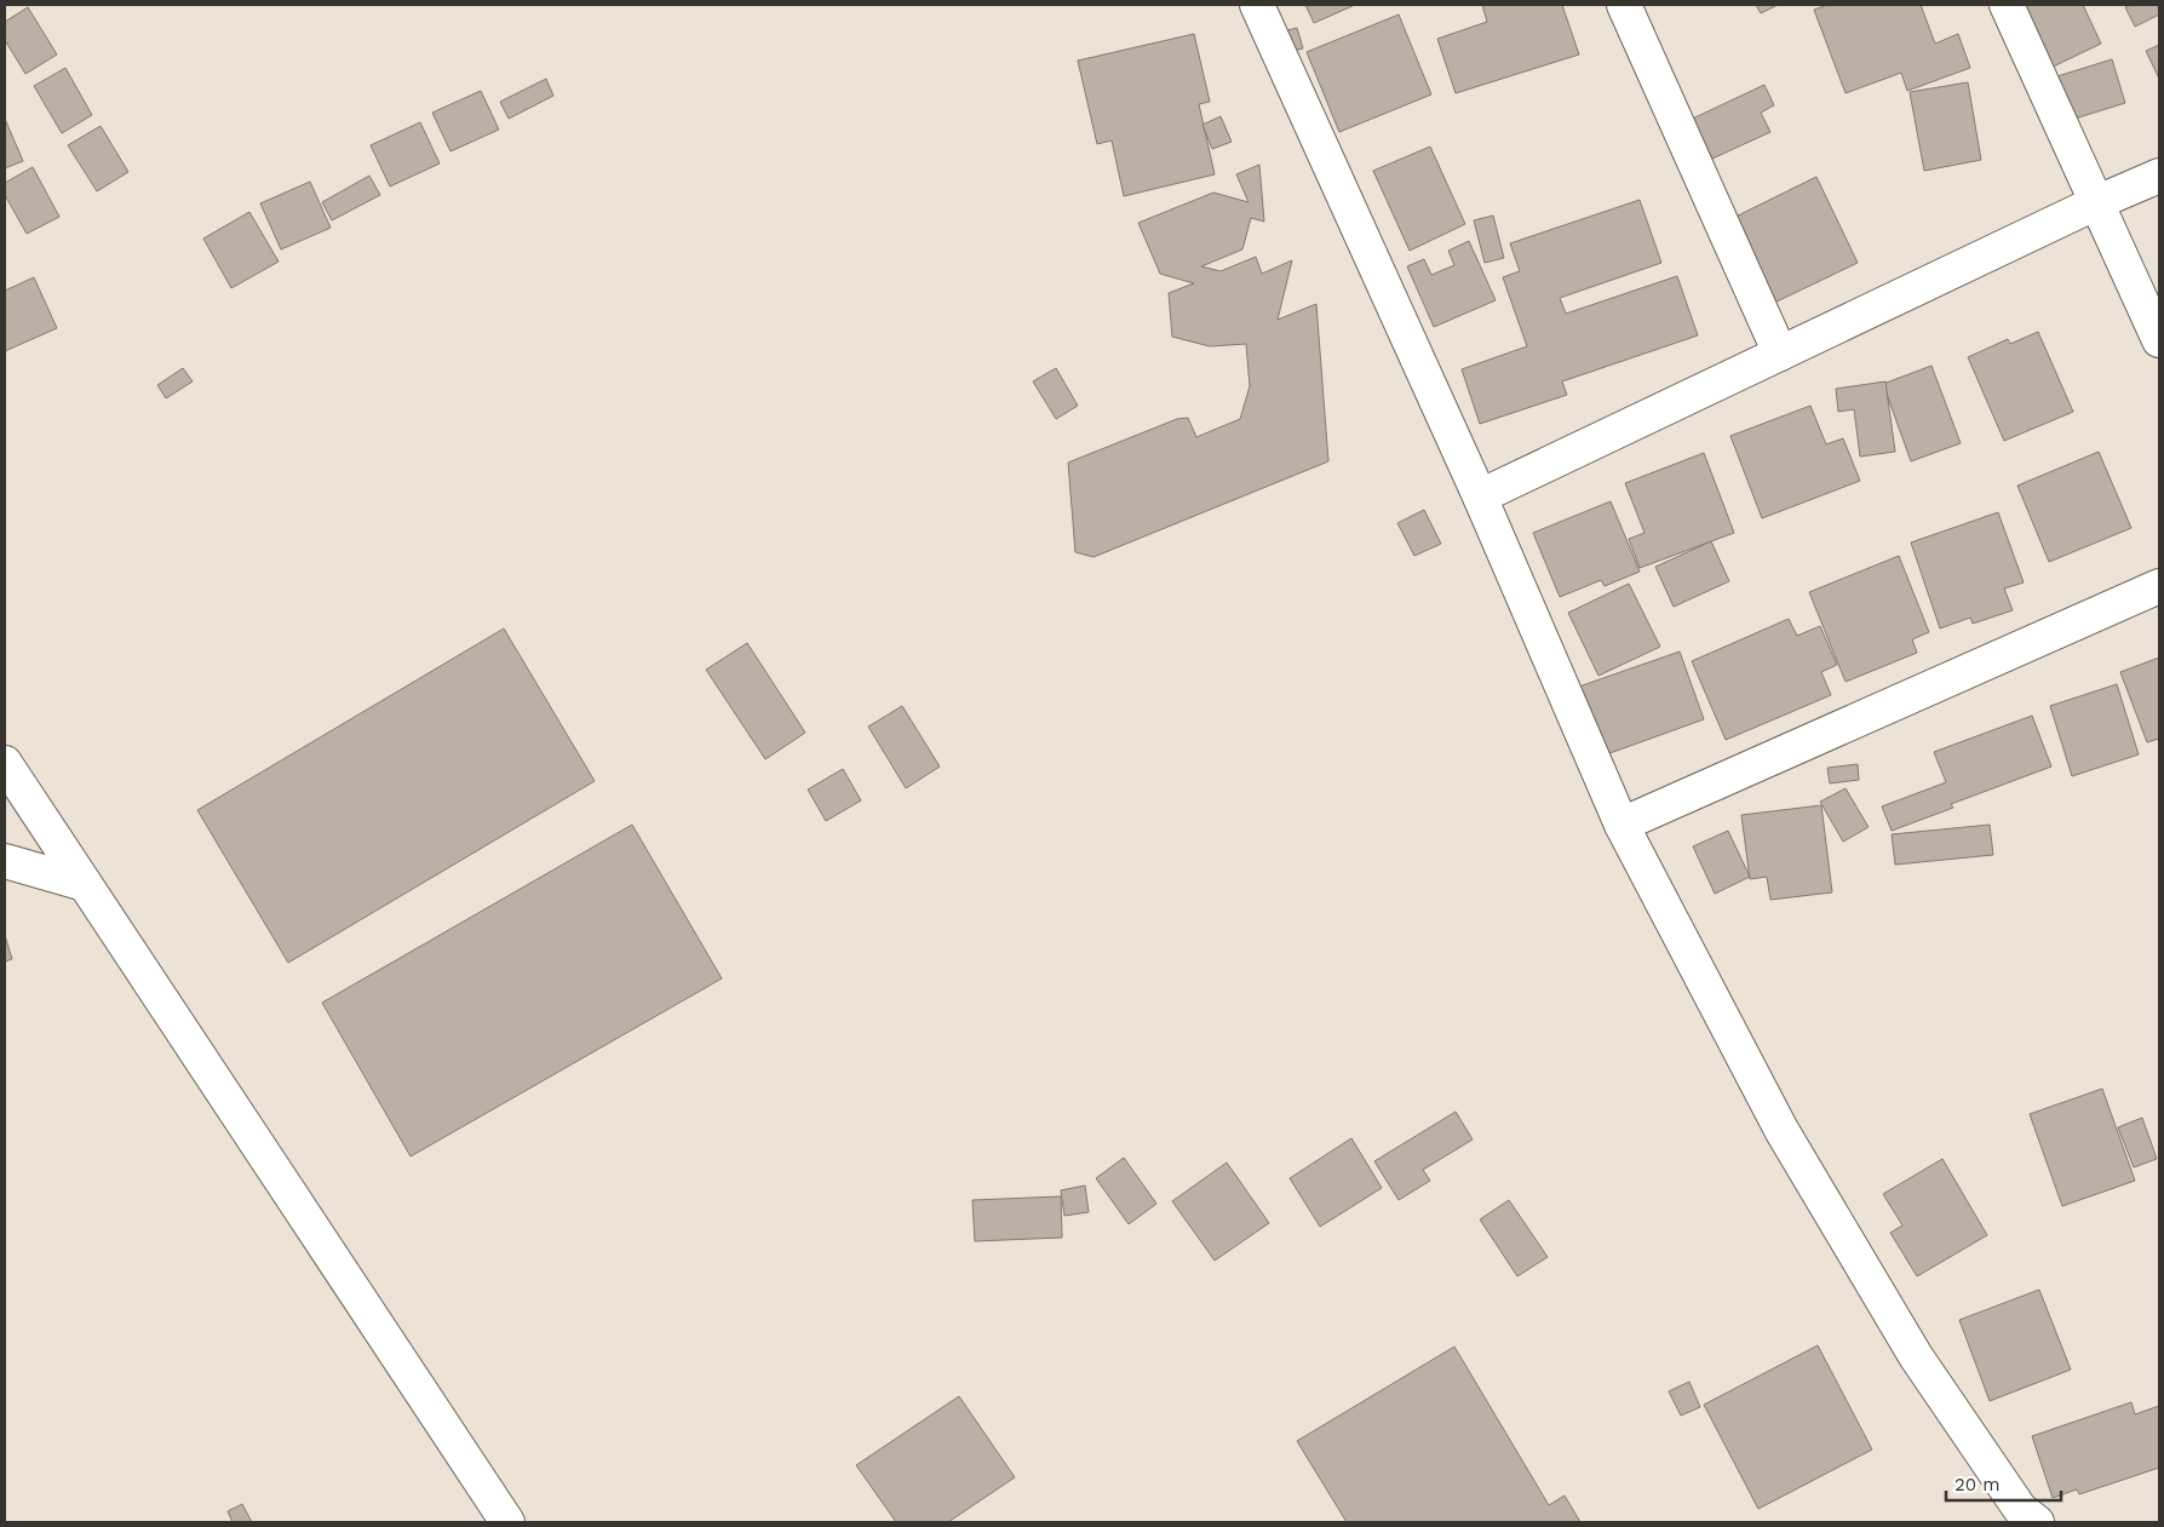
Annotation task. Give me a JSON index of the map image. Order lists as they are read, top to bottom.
{
  "scale_bar": "20 m"
}
